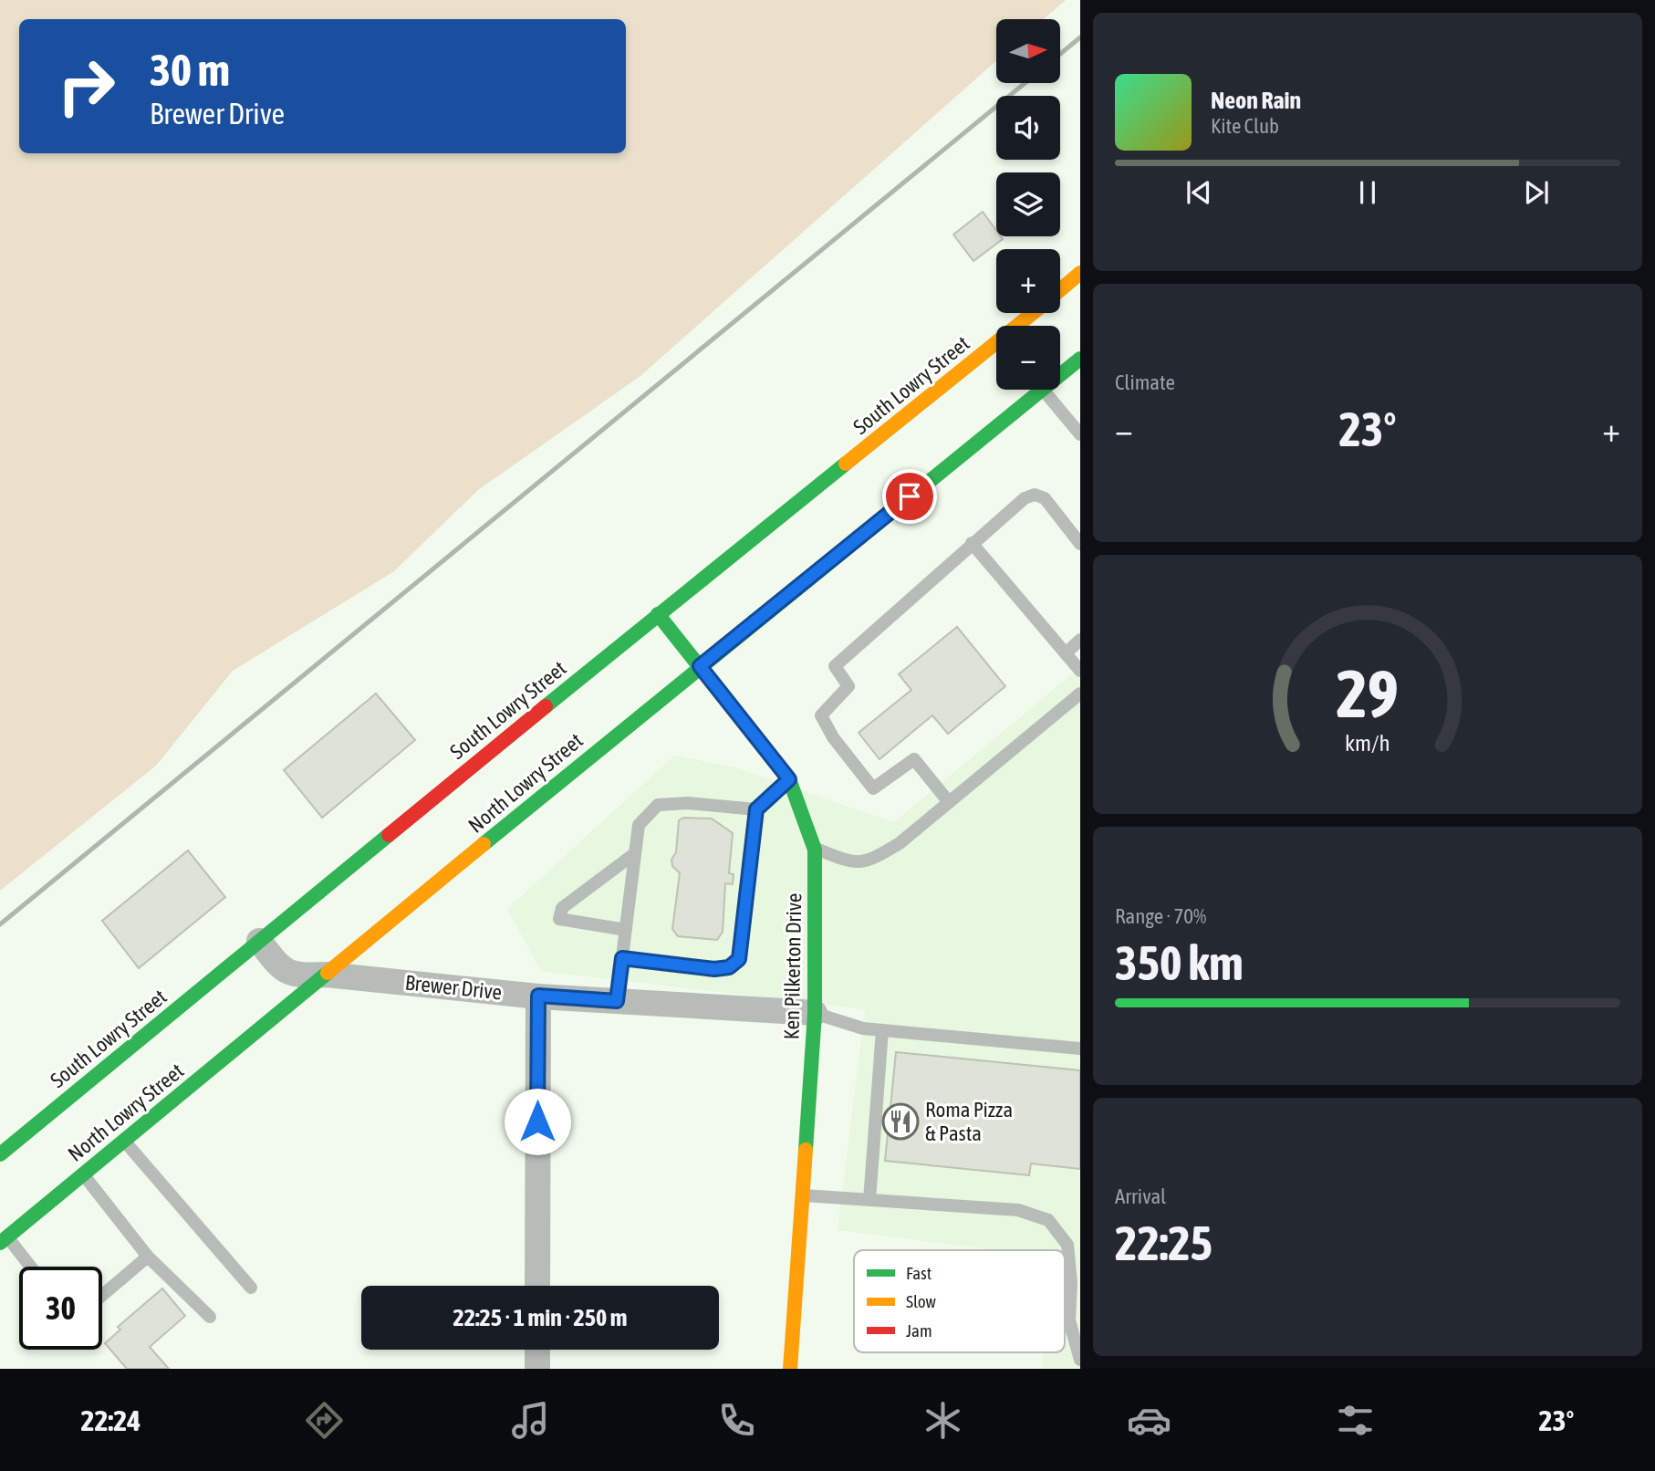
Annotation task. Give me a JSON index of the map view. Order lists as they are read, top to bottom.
{
  "streets": {
    "main road": ["South Lowry Street", "North Lowry Street", "Ken Pilkerton Drive"],
    "street": ["Brewer Drive"]
  },
  "crossings": [
    ["South Lowry Street", "Ken Pilkerton Drive"],
    ["South Lowry Street", "Brewer Drive"],
    ["North Lowry Street", "Ken Pilkerton Drive"],
    ["North Lowry Street", "Brewer Drive"],
    ["Ken Pilkerton Drive", "Brewer Drive"]
  ],
  "places": {
    "restaurant": ["Roma Pizza & Pasta"]
  },
  "legend": ["Fast", "Slow", "Jam"],
  "north": "right",
  "page": {
    "map_buttons": ["+", "−"],
    "turn": ["30 m", "Brewer Drive"],
    "song": ["Neon Rain", "Kite Club"],
    "tile": [
      "Climate",
      ["Range · 70%", "350 km"],
      ["Arrival", "22:25"]
    ],
    "heat": ["−", "23°", "+"],
    "limit": "30",
    "trip": "22:25 · 1 min · 250 m",
    "tabs": ["22:24", "23°"],
    "gauge": ["29", "km/h"]
  }
}
